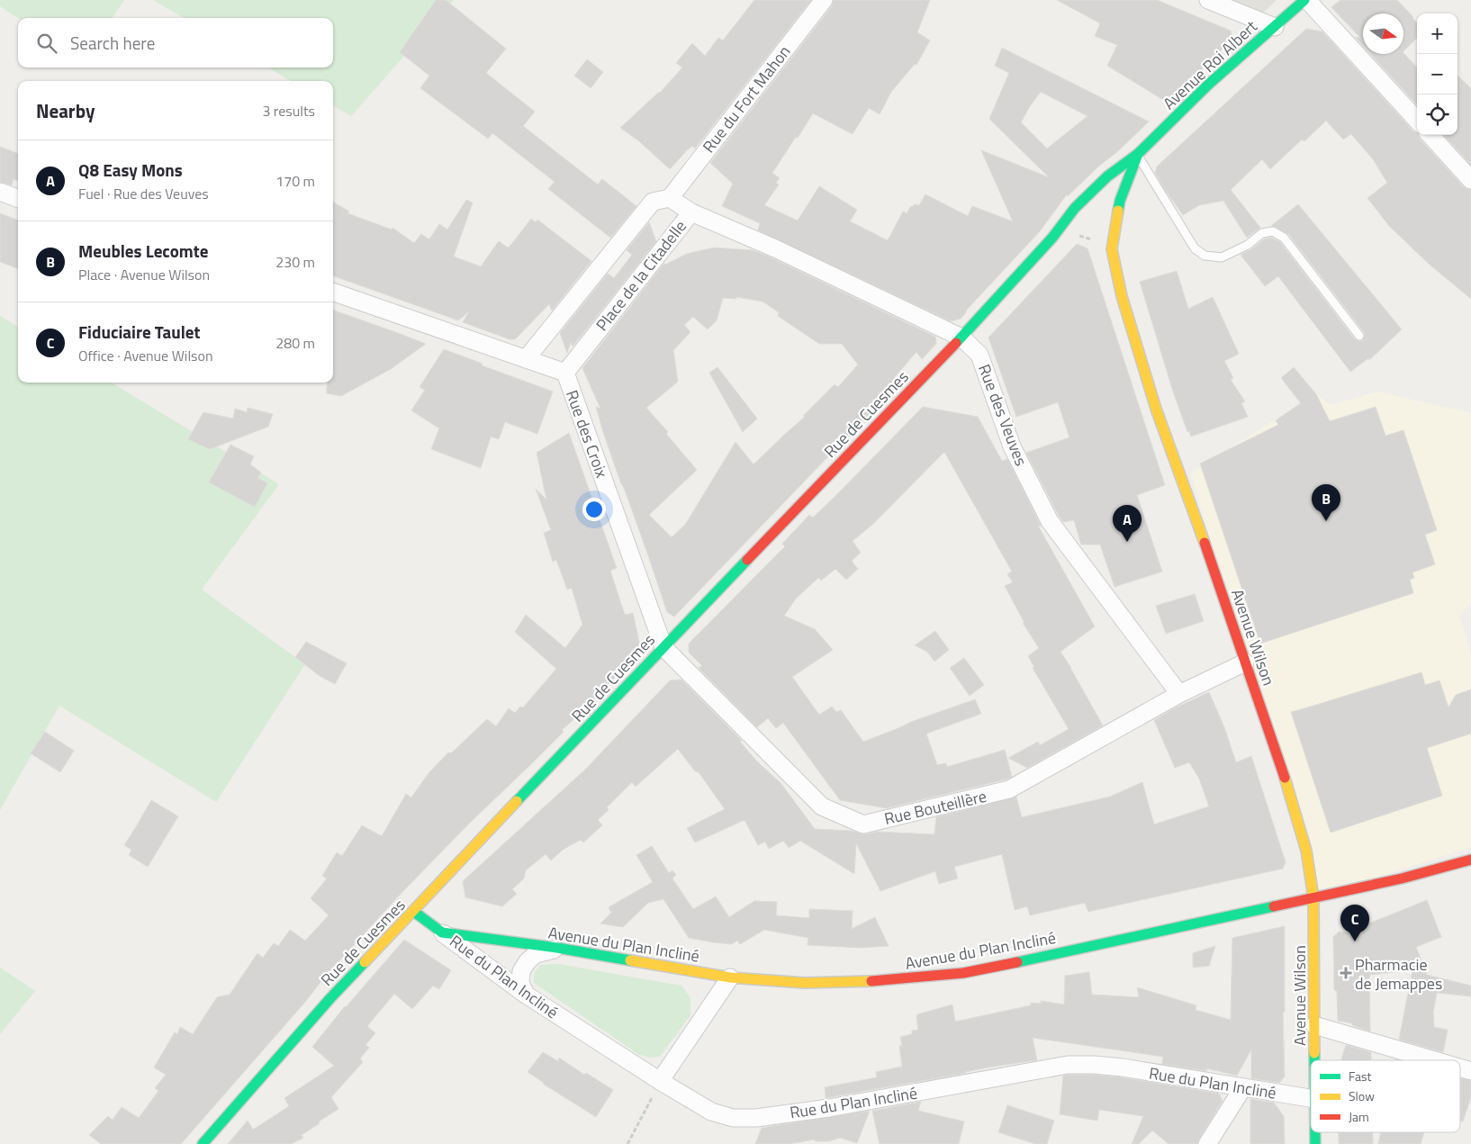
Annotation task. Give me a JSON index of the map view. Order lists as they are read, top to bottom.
{
  "streets": {
    "street": [
      "Avenue Roi Albert",
      "Rue du Fort Mahon",
      "Place de la Citadelle",
      "Rue de Cuesmes",
      "Rue des Veuves",
      "Rue des Croix",
      "Avenue Wilson",
      "Rue Bouteillère",
      "Avenue du Plan Incliné",
      "Rue du Plan Incliné"
    ]
  },
  "crossings": [
    ["Avenue Roi Albert", "Rue de Cuesmes"],
    ["Avenue Roi Albert", "Avenue Wilson"],
    ["Rue du Fort Mahon", "Place de la Citadelle"],
    ["Place de la Citadelle", "Rue des Veuves"],
    ["Place de la Citadelle", "Rue des Croix"],
    ["Rue de Cuesmes", "Rue des Veuves"],
    ["Rue de Cuesmes", "Rue des Croix"],
    ["Rue de Cuesmes", "Rue Bouteillère"],
    ["Rue de Cuesmes", "Avenue du Plan Incliné"],
    ["Rue des Veuves", "Rue Bouteillère"],
    ["Rue des Croix", "Rue Bouteillère"],
    ["Avenue Wilson", "Rue Bouteillère"],
    ["Avenue Wilson", "Avenue du Plan Incliné"],
    ["Avenue du Plan Incliné", "Rue du Plan Incliné"]
  ],
  "places": {
    "health": ["Pharmacie de Jemappes"]
  },
  "legend": ["Fast", "Slow", "Jam"],
  "north": "right",
  "page": {
    "map_buttons": ["+", "−"],
    "search": "Search here",
    "heading": ["Nearby", "3 results"],
    "list": [
      {
        "mark": "A",
        "name": "Q8 Easy Mons",
        "note": "Fuel · Rue des Veuves",
        "value": "170 m"
      },
      {
        "mark": "B",
        "name": "Meubles Lecomte",
        "note": "Place · Avenue Wilson",
        "value": "230 m"
      },
      {
        "mark": "C",
        "name": "Fiduciaire Taulet",
        "note": "Office · Avenue Wilson",
        "value": "280 m"
      }
    ],
    "pins": ["B", "A", "C"]
  }
}
